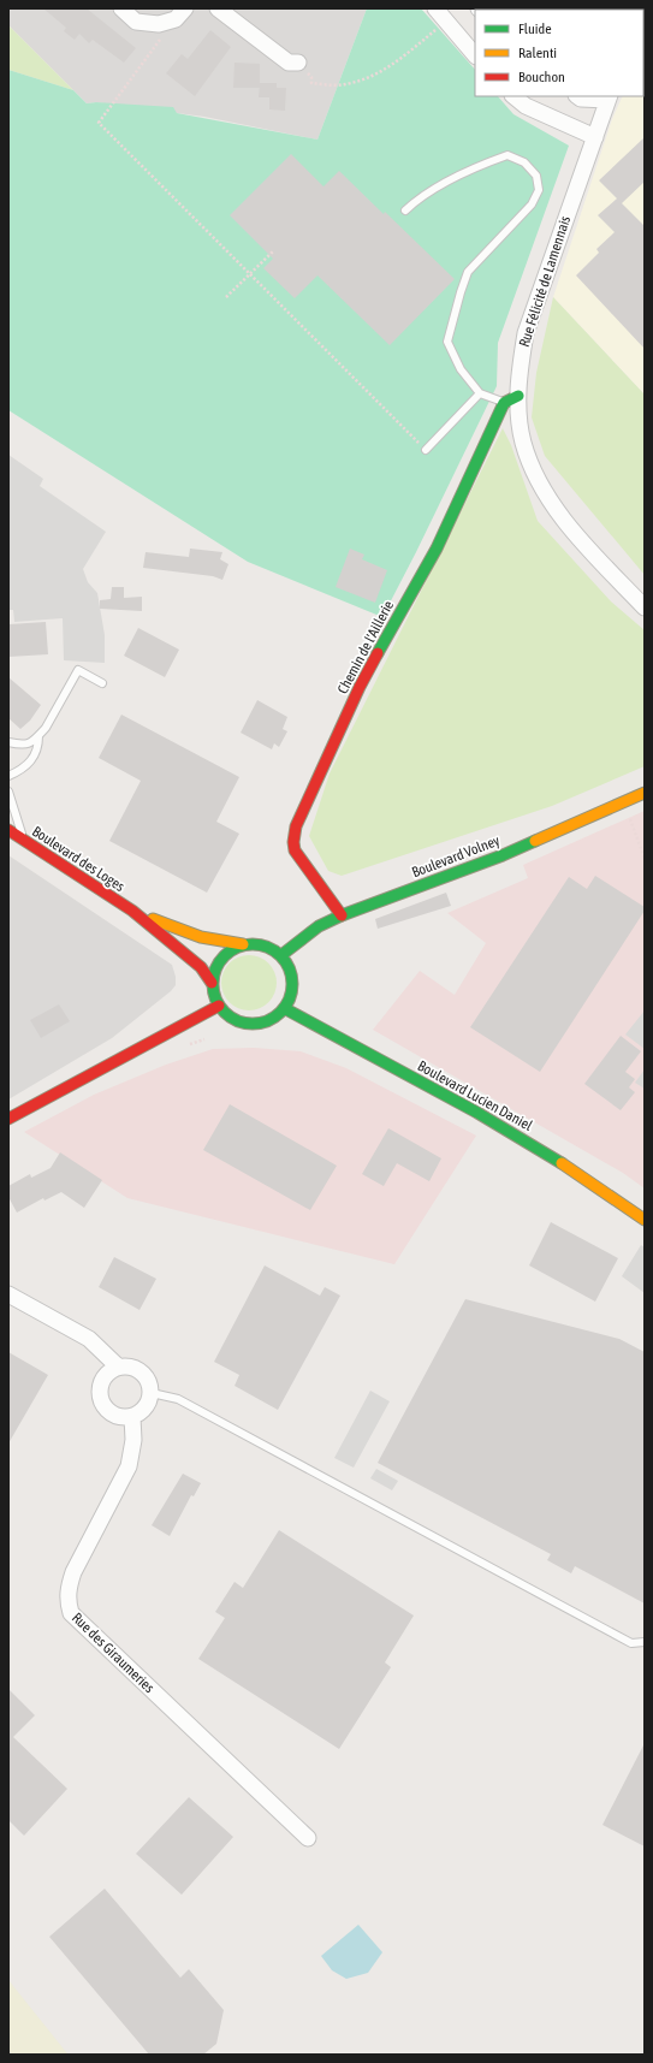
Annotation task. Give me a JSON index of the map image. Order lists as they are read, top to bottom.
{
  "streets": {
    "main road": [
      "Chemin de l'Aillerie",
      "Boulevard Volney",
      "Boulevard des Loges",
      "Boulevard Lucien Daniel"
    ],
    "street": ["Rue Félicité de Lamennais", "Rue des Giraumeries"]
  },
  "crossings": [
    ["Rue Félicité de Lamennais", "Chemin de l'Aillerie"],
    ["Chemin de l'Aillerie", "Boulevard Volney"],
    ["Boulevard Volney", "Boulevard des Loges"],
    ["Boulevard Volney", "Boulevard Lucien Daniel"],
    ["Boulevard des Loges", "Boulevard Lucien Daniel"]
  ],
  "legend": ["Fluide", "Ralenti", "Bouchon"]
}
